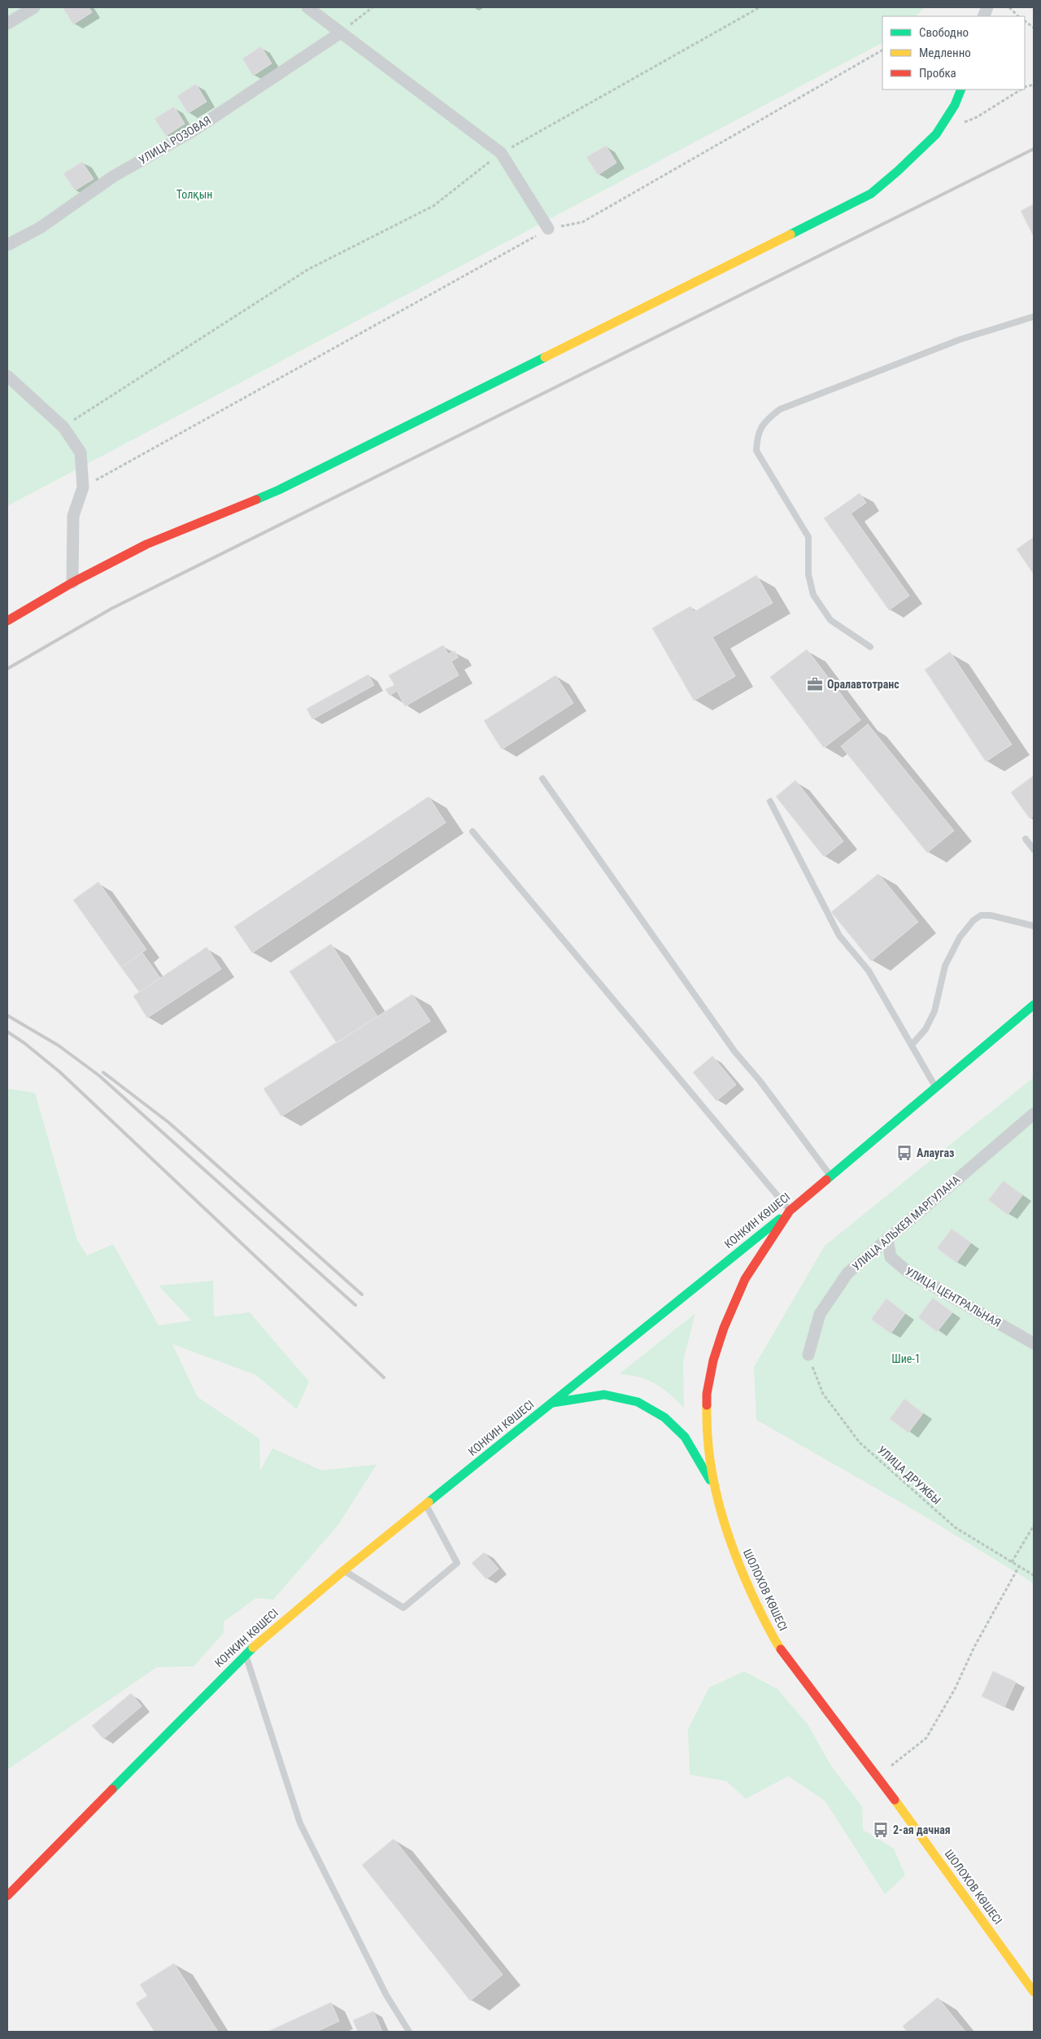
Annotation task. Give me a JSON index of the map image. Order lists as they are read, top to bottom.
{
  "streets": {
    "main road": ["КОНКИН КӨШЕСІ", "ШОЛОХОВ КӨШЕСІ"],
    "street": ["УЛИЦА РОЗОВАЯ", "УЛИЦА АЛЬКЕЯ МАРГУЛАНА", "УЛИЦА ЦЕНТРАЛЬНАЯ"],
    "path": ["УЛИЦА ДРУЖБЫ"]
  },
  "crossings": [
    ["КОНКИН КӨШЕСІ", "ШОЛОХОВ КӨШЕСІ"],
    ["УЛИЦА АЛЬКЕЯ МАРГУЛАНА", "УЛИЦА ЦЕНТРАЛЬНАЯ"],
    ["УЛИЦА АЛЬКЕЯ МАРГУЛАНА", "УЛИЦА ДРУЖБЫ"]
  ],
  "parks": ["Толқын", "Шие-1"],
  "places": {
    "office": ["Оралавтотранс"],
    "bus stop": ["Алаугаз", "2-ая дачная"]
  },
  "legend": ["Свободно", "Медленно", "Пробка"]
}
